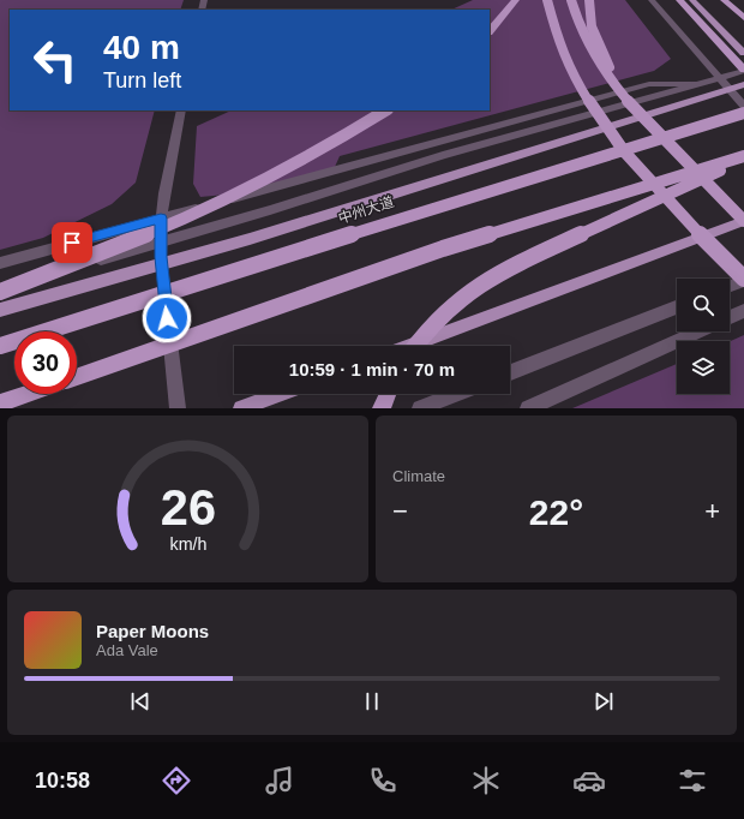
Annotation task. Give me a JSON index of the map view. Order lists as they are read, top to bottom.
{
  "streets": {
    "highway": ["中州大道"]
  },
  "page": {
    "turn": ["40 m", "Turn left"],
    "limit": "30",
    "trip": "10:59 · 1 min · 70 m",
    "tile": "Climate",
    "heat": ["−", "22°", "+"],
    "song": ["Paper Moons", "Ada Vale"],
    "tabs": "10:58",
    "gauge": ["26", "km/h"]
  }
}
